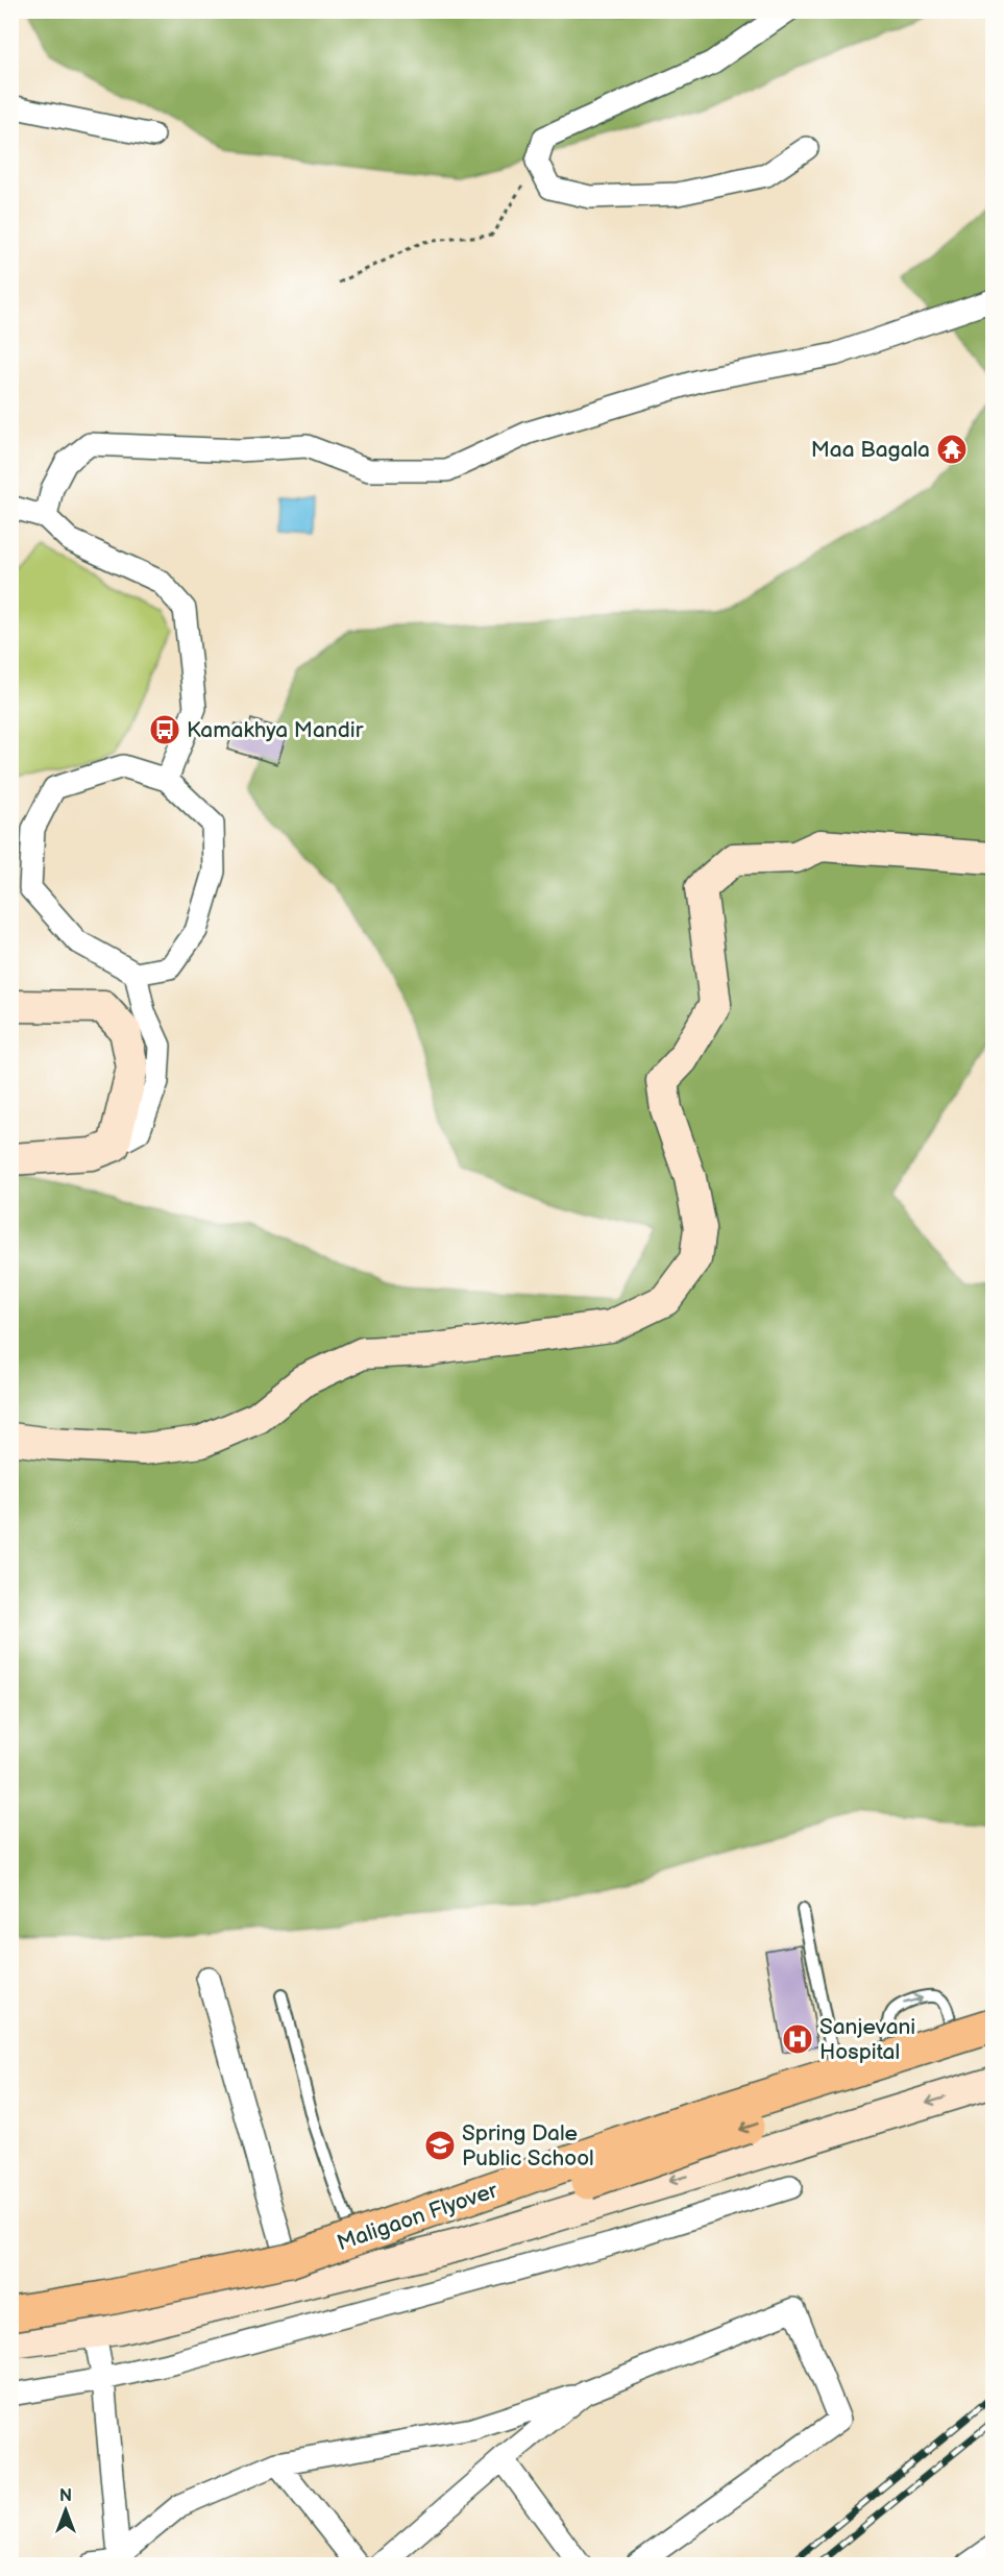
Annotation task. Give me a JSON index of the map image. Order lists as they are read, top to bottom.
{
  "streets": {
    "main road": ["Maligaon Flyover"]
  },
  "places": {
    "temple": ["Maa Bagala"],
    "bus stop": ["Kamakhya Mandir"],
    "hospital": ["Sanjevani Hospital"],
    "school or university": ["Spring Dale Public School"]
  },
  "north": "top"
}
